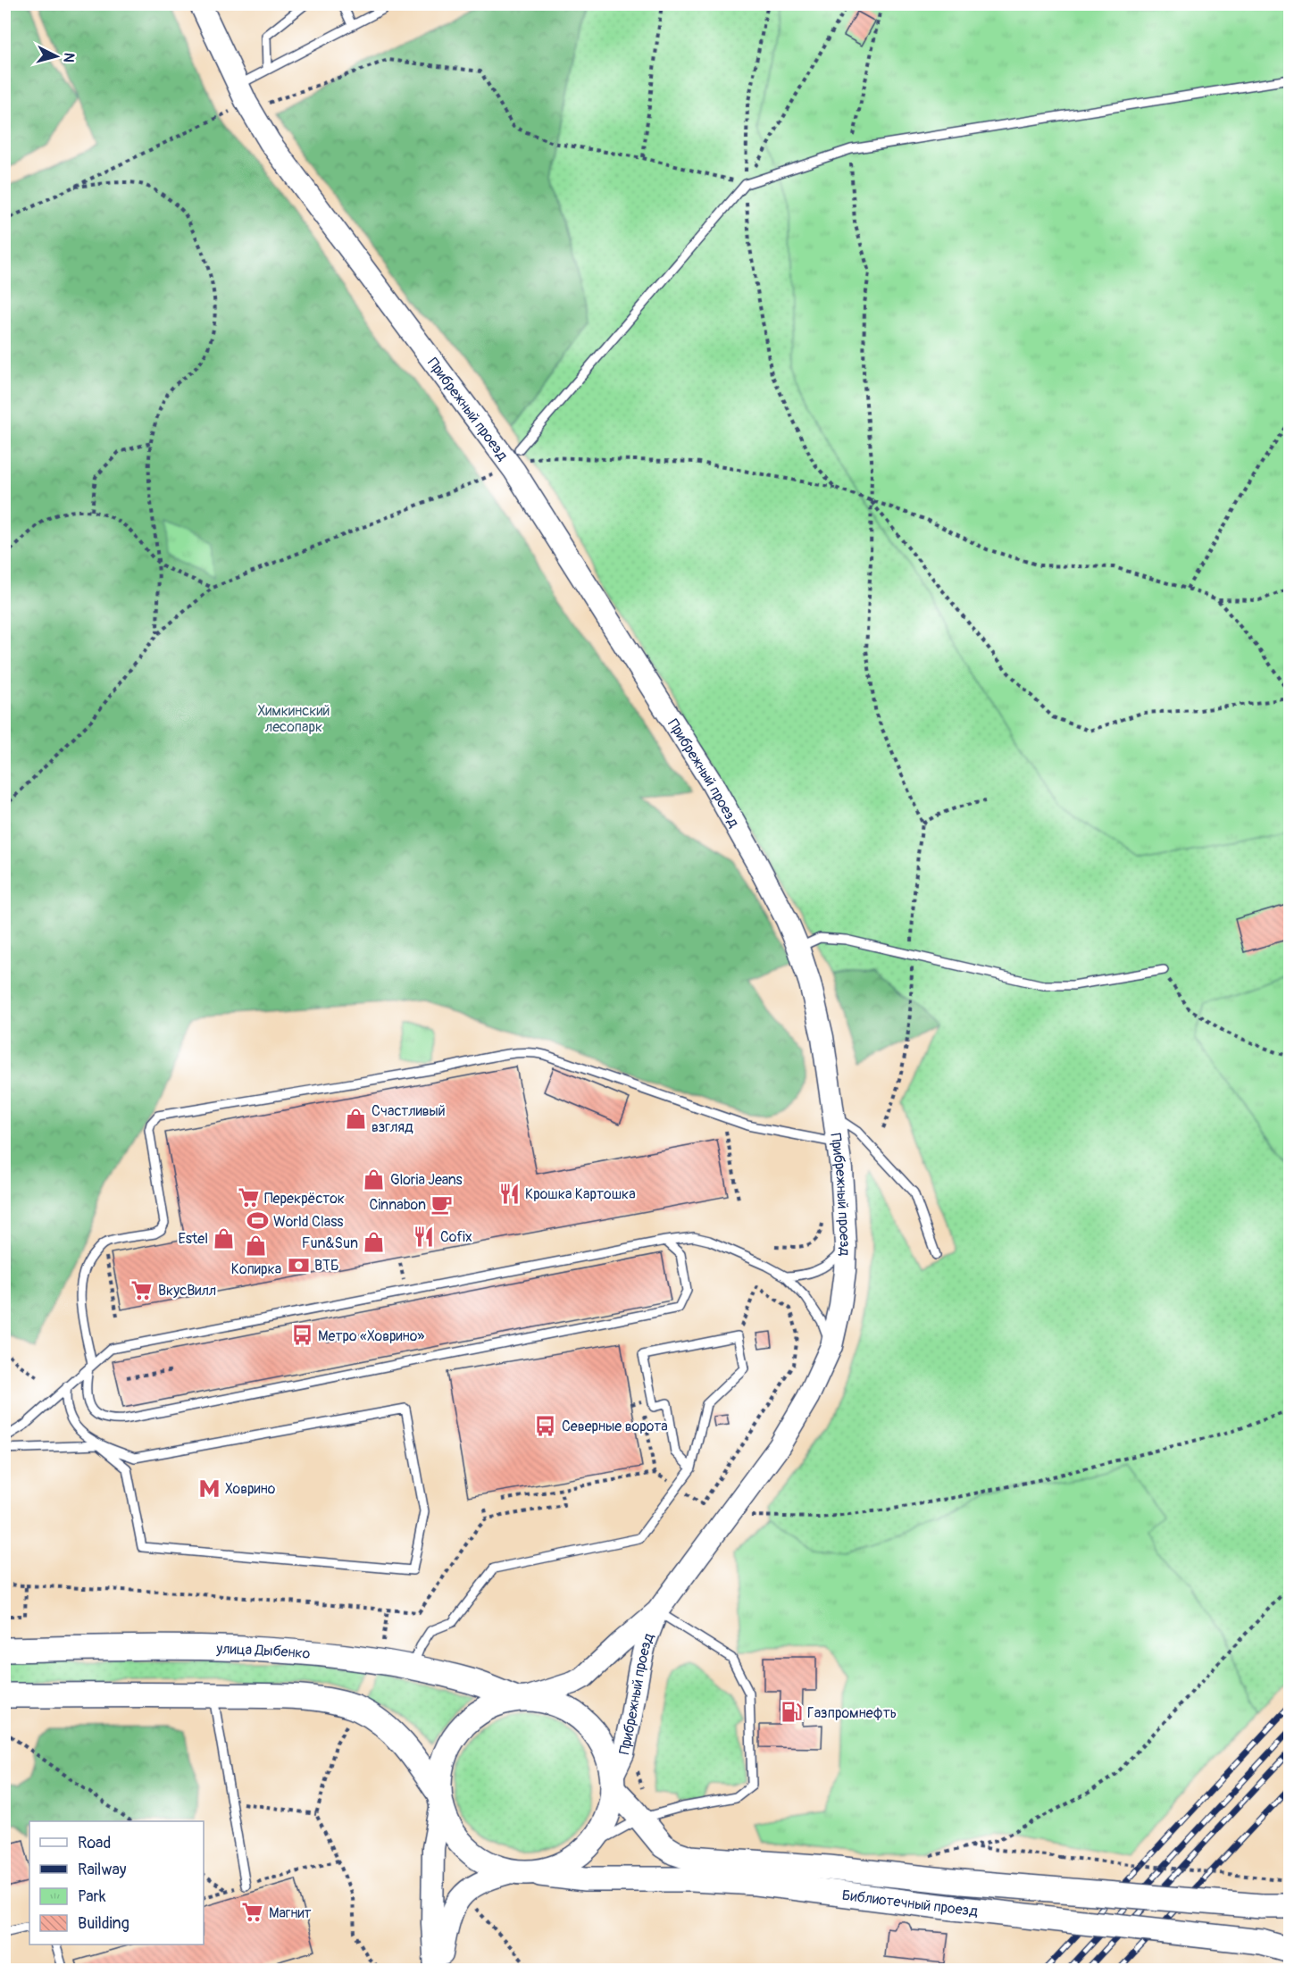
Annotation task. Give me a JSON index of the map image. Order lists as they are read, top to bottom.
{
  "streets": {
    "main road": ["улица Дыбенко", "Библиотечный проезд"],
    "street": ["Прибрежный проезд"]
  },
  "crossings": [
    ["Прибрежный проезд", "улица Дыбенко"],
    ["Прибрежный проезд", "Библиотечный проезд"],
    ["улица Дыбенко", "Библиотечный проезд"]
  ],
  "parks": ["Химкинский лесопарк"],
  "places": {
    "shop": [
      "Счастливый взгляд",
      "Gloria Jeans",
      "Estel",
      "Fun&Sun",
      "Копирка"
    ],
    "restaurant": ["Крошка Картошка", "Cofix"],
    "supermarket": ["Перекрёсток", "ВкусВилл", "Магнит"],
    "cafe": ["Cinnabon"],
    "sports": ["World Class"],
    "bank": ["ВТБ"],
    "bus stop": ["Метро «Ховрино»", "Северные ворота"],
    "metro station": ["Ховрино"],
    "fuel station": ["Газпромнефть"]
  },
  "legend": [
    "Road",
    "Railway",
    "Park",
    "Building"
  ],
  "north": "right"
}
